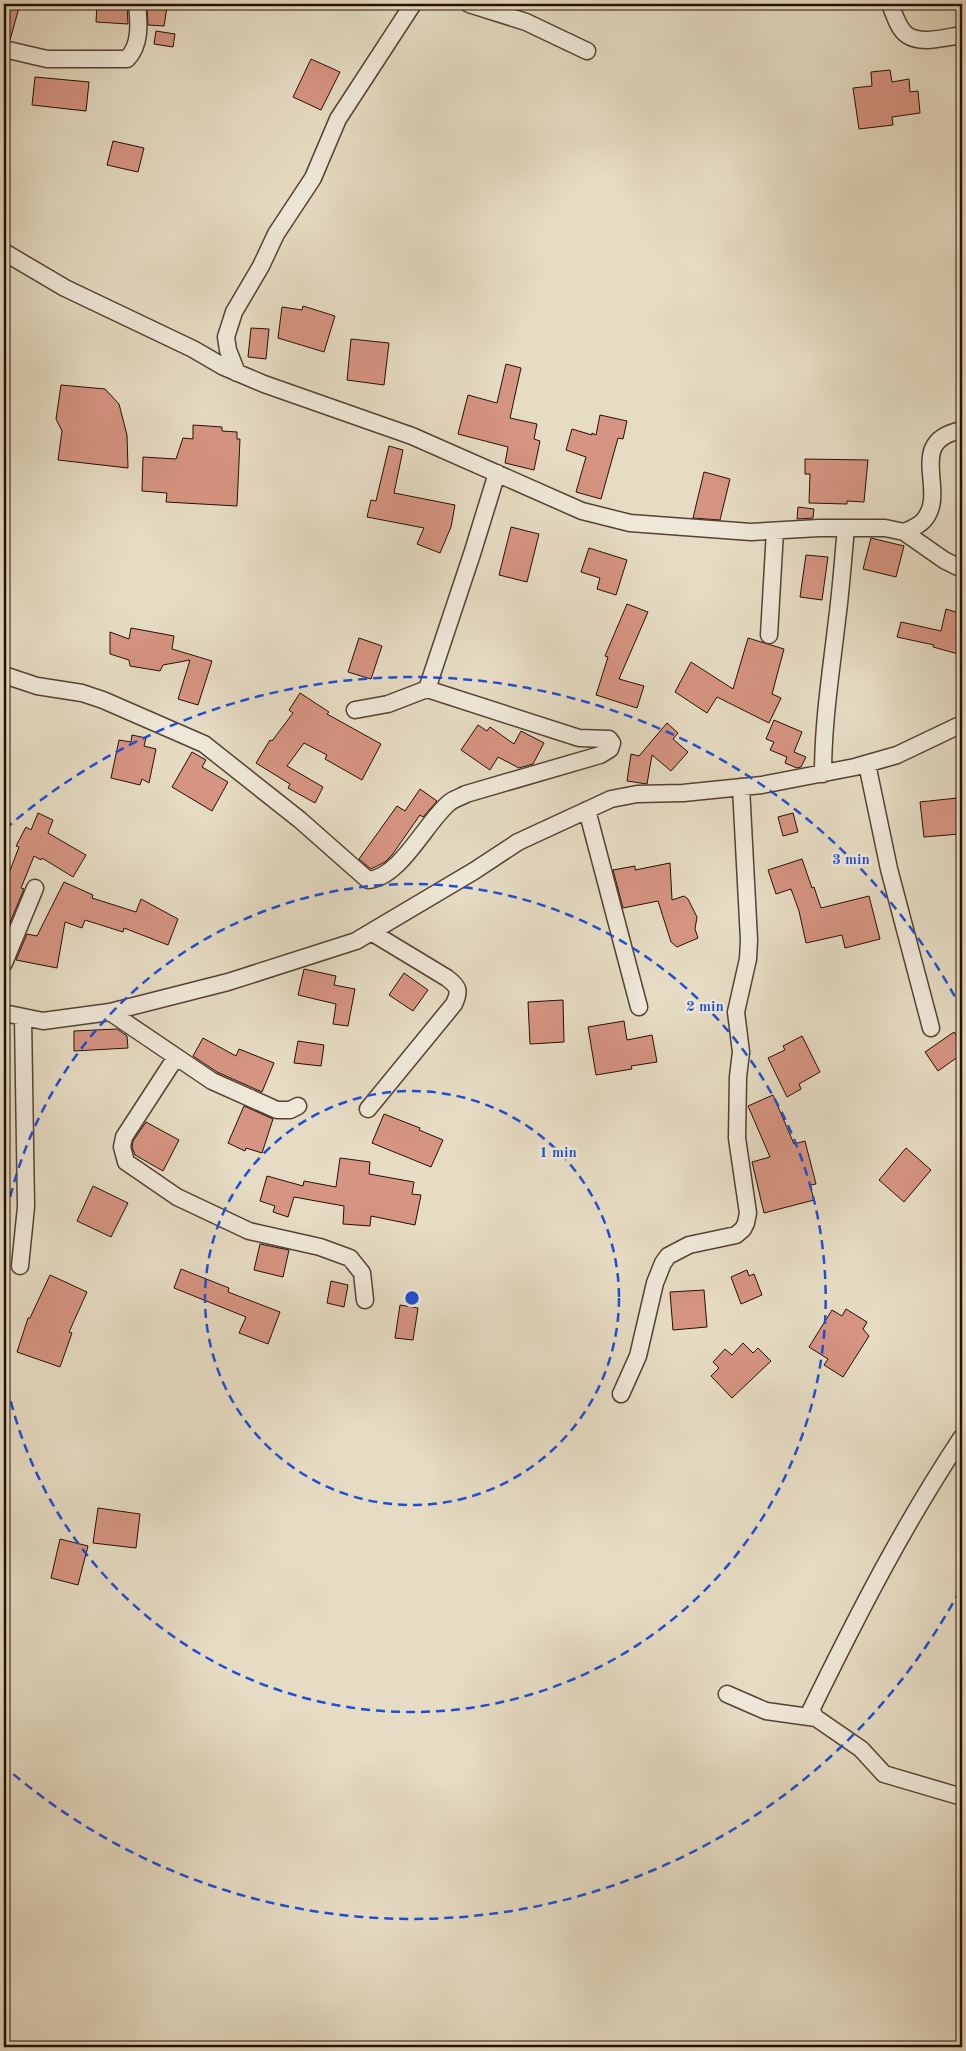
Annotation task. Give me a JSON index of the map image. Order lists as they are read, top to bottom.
{
  "rings": ["3 min", "2 min", "1 min"]
}
